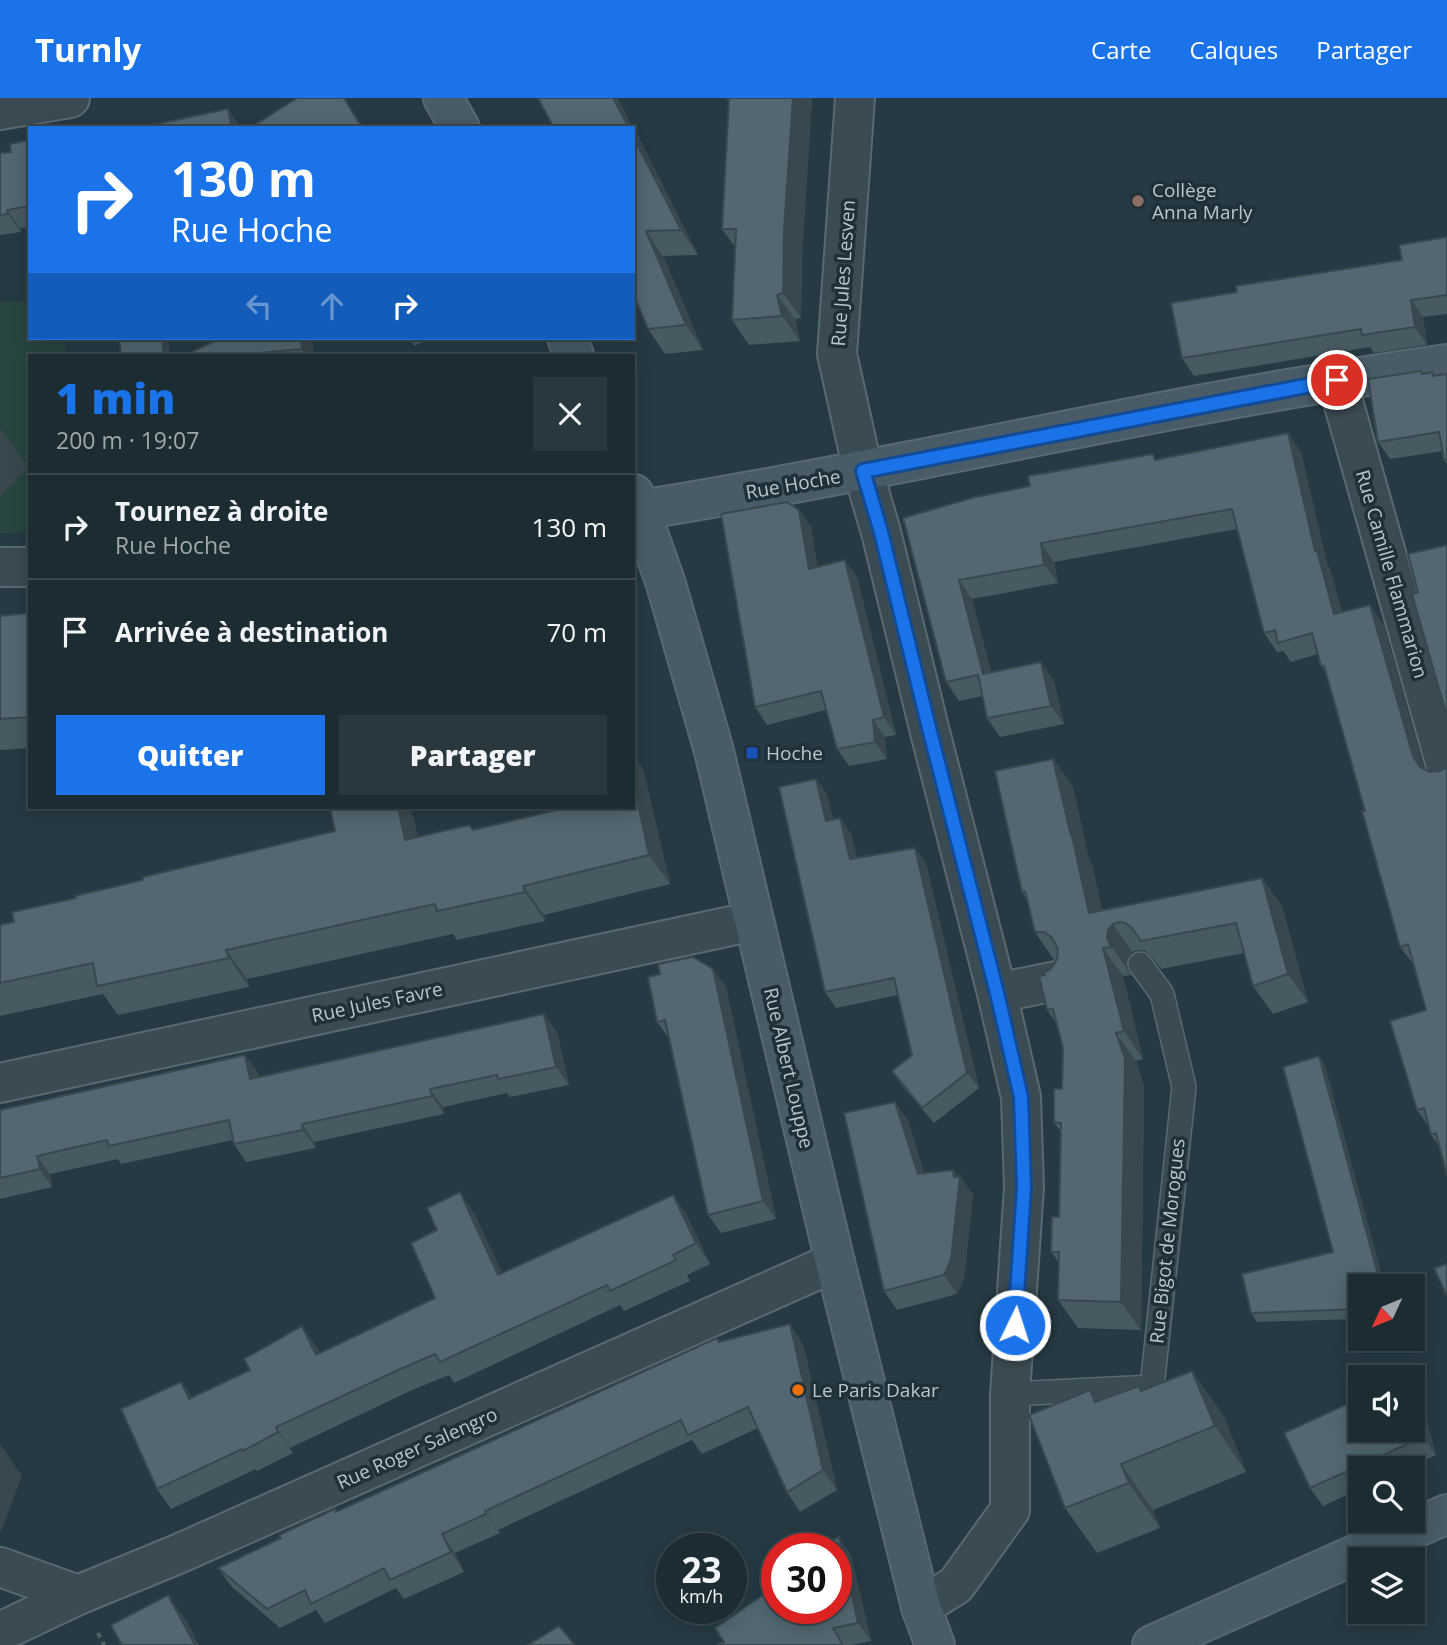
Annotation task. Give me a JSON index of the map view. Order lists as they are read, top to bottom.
{
  "streets": {
    "main road": ["Rue Hoche", "Rue Albert Louppe"],
    "street": [
      "Rue Jules Lesven",
      "Rue Camille Flammarion",
      "Rue Jules Favre",
      "Rue Roger Salengro"
    ],
    "lane": ["Rue Bigot de Morogues"]
  },
  "crossings": [
    ["Rue Jules Lesven", "Rue Hoche"],
    ["Rue Jules Lesven", "Rue Albert Louppe"],
    ["Rue Jules Lesven", "Rue Bigot de Morogues"],
    ["Rue Hoche", "Rue Camille Flammarion"],
    ["Rue Hoche", "Rue Albert Louppe"],
    ["Rue Jules Favre", "Rue Albert Louppe"],
    ["Rue Albert Louppe", "Rue Roger Salengro"]
  ],
  "places": {
    "other": ["Collège Anna Marly", "Le Paris Dakar"],
    "transit": ["Hoche"]
  },
  "north": "bottom left",
  "page": {
    "header": "Turnly",
    "nav": ["Carte", "Calques", "Partager"],
    "turn": ["130 m", "Rue Hoche"],
    "heading": ["1 min", "200 m · 19:07"],
    "list": [
      {
        "name": "Tournez à droite",
        "note": "Rue Hoche",
        "value": "130 m"
      },
      {
        "name": "Arrivée à destination",
        "value": "70 m"
      }
    ],
    "buttons": ["Quitter", "Partager"],
    "speed": "23 km/h",
    "limit": "30"
  }
}
